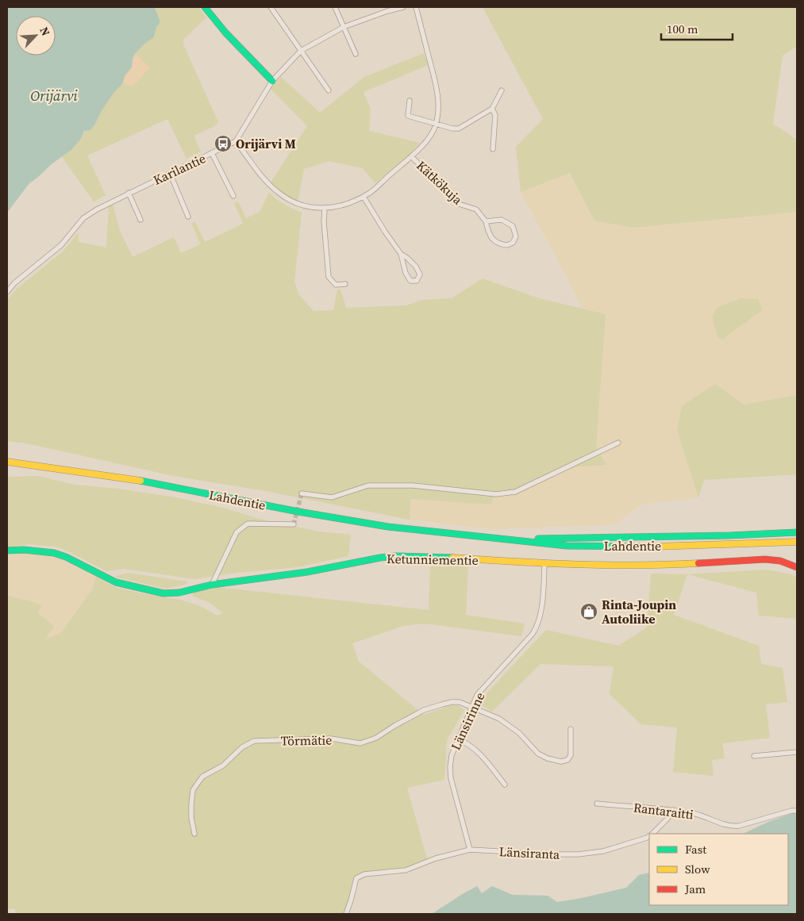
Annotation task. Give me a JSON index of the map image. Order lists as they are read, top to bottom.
{
  "streets": {
    "main road": ["Lahdentie", "Ketunniementie"],
    "street": [
      "Karilantie",
      "Kätkökuja",
      "Länsirinne",
      "Törmätie",
      "Rantaraitti",
      "Länsiranta"
    ]
  },
  "crossings": [
    ["Ketunniementie", "Länsirinne"],
    ["Länsirinne", "Törmätie"],
    ["Länsirinne", "Länsiranta"]
  ],
  "water": ["Orijärvi"],
  "places": {
    "bus stop": ["Orijärvi M"],
    "shop": ["Rinta-Joupin Autoliike"]
  },
  "legend": ["Fast", "Slow", "Jam"],
  "scale_bar": "100 m",
  "north": "top right"
}
